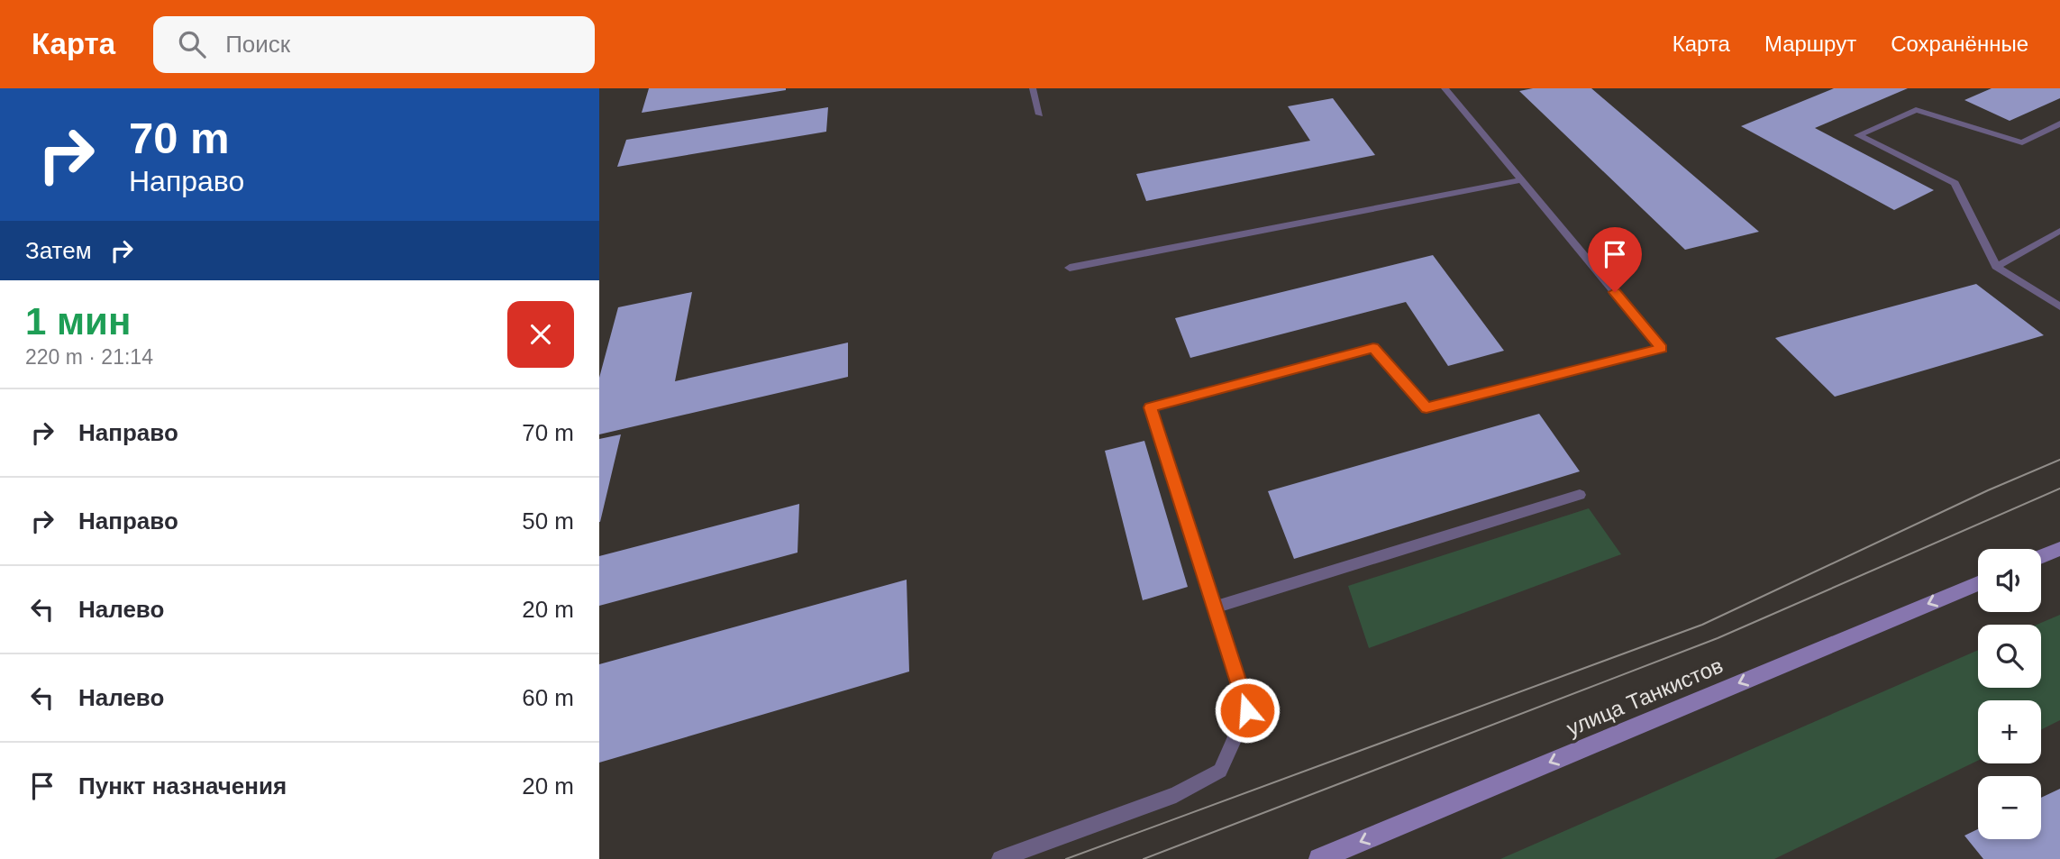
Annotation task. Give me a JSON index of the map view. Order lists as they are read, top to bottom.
{
  "streets": {
    "main road": ["улица Танкистов"]
  },
  "one_way": ["улица Танкистов"],
  "page": {
    "header": "Карта",
    "search": "Поиск",
    "nav": ["Карта", "Маршрут", "Сохранённые"],
    "turn": ["70 m", "Направо"],
    "then": "Затем",
    "heading": ["1 мин", "220 m · 21:14"],
    "list": [
      {
        "name": "Направо",
        "value": "70 m"
      },
      {
        "name": "Направо",
        "value": "50 m"
      },
      {
        "name": "Налево",
        "value": "20 m"
      },
      {
        "name": "Налево",
        "value": "60 m"
      },
      {
        "name": "Пункт назначения",
        "value": "20 m"
      }
    ],
    "map_buttons": ["+", "−"]
  }
}
